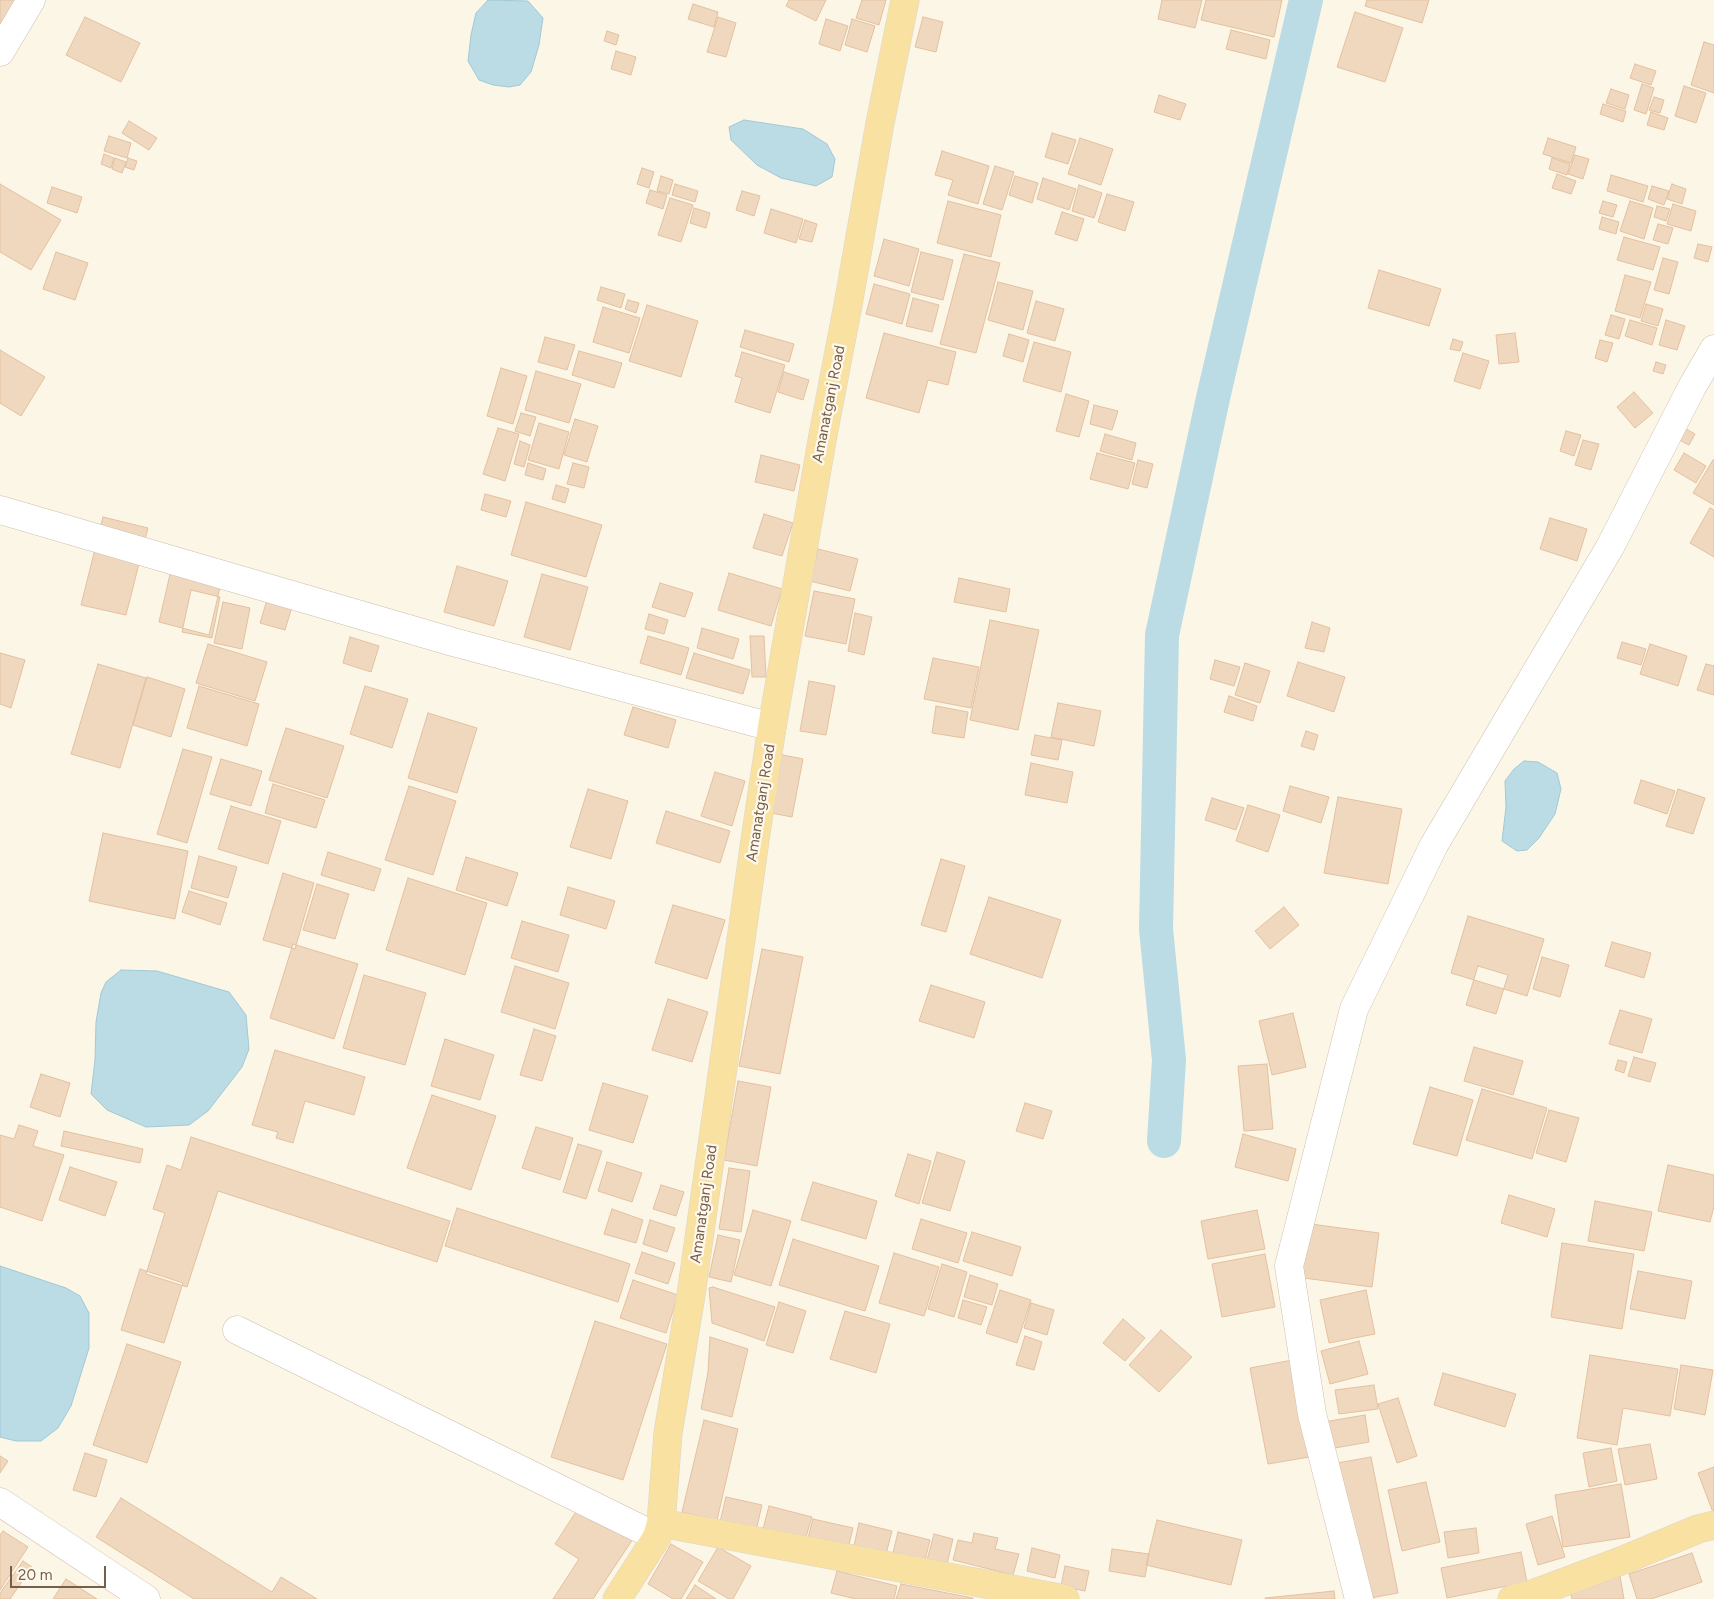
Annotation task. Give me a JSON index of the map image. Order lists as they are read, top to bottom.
{
  "streets": {
    "main road": ["Amanatganj Road"]
  },
  "scale_bar": "20 m"
}
